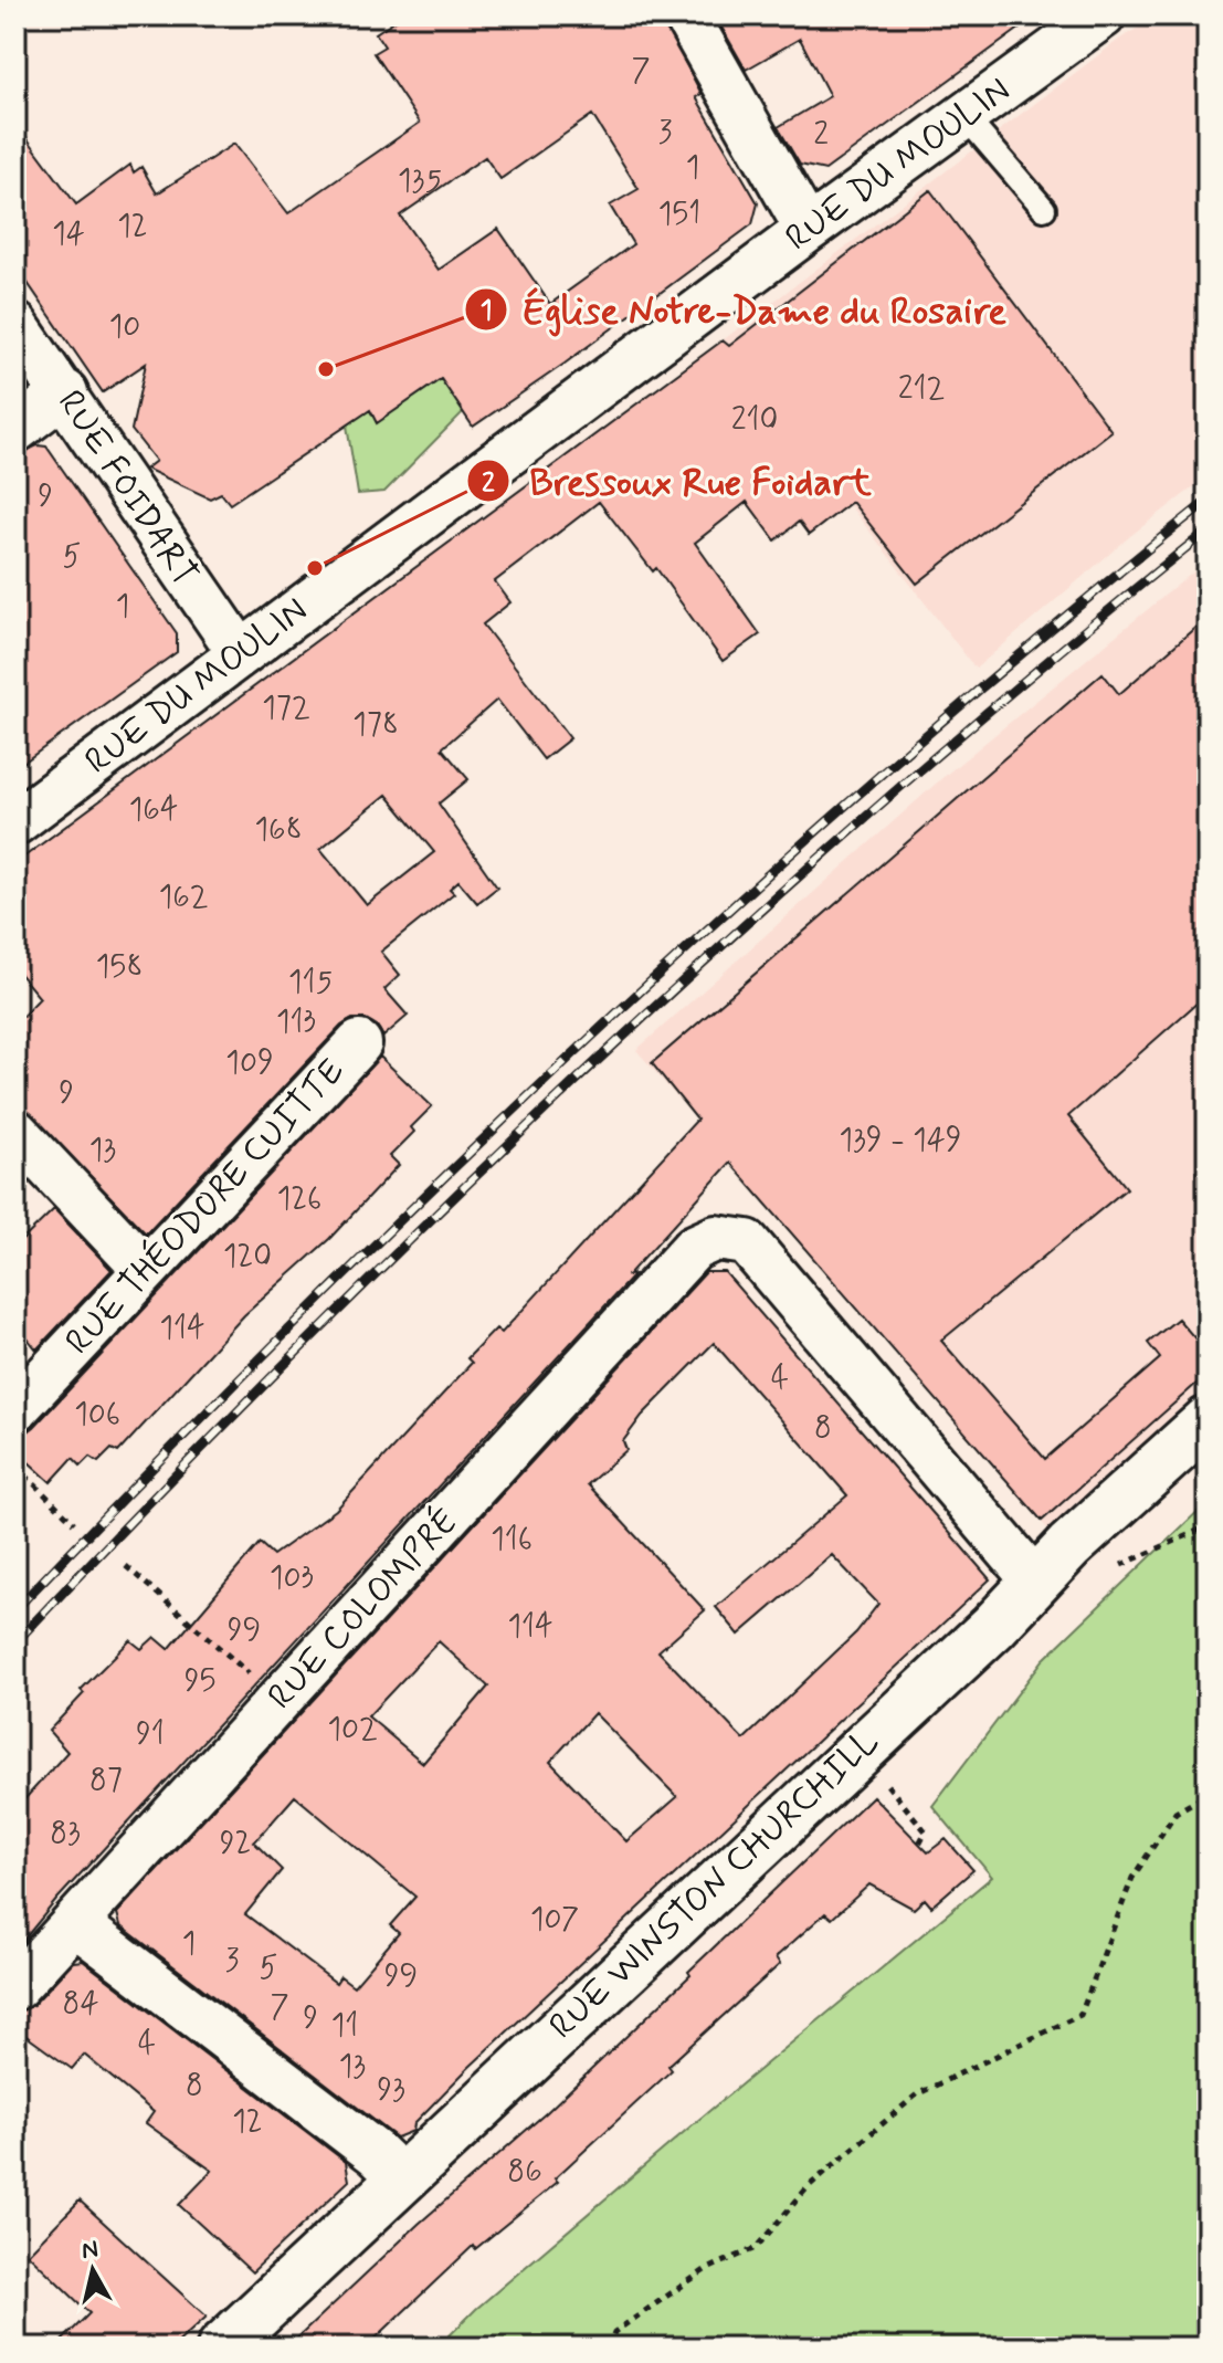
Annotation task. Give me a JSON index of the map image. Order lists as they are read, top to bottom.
{
  "streets": {
    "main road": ["RUE WINSTON CHURCHILL"],
    "street": [
      "RUE DU MOULIN",
      "RUE FOIDART",
      "RUE THÉODORE CUITTE",
      "RUE COLOMPRÉ"
    ]
  },
  "crossings": [
    ["RUE DU MOULIN", "RUE FOIDART"],
    ["RUE COLOMPRÉ", "RUE WINSTON CHURCHILL"]
  ],
  "places": ["Église Notre-Dame du Rosaire", "Bressoux Rue Foidart"],
  "house_numbers": [
    "7",
    "3",
    "2",
    "1",
    "135",
    "151",
    "12",
    "14",
    "10",
    "212",
    "210",
    "9",
    "5",
    "1",
    "172",
    "178",
    "164",
    "168",
    "162",
    "158",
    "115",
    "113",
    "109",
    "9",
    "139 - 149",
    "13",
    "126",
    "120",
    "114",
    "4",
    "106",
    "8",
    "116",
    "103",
    "114",
    "99",
    "95",
    "102",
    "91",
    "87",
    "83",
    "92",
    "107",
    "1",
    "3",
    "5",
    "99",
    "84",
    "7",
    "9",
    "11",
    "4",
    "13",
    "8",
    "93",
    "12",
    "86"
  ],
  "north": "top"
}
